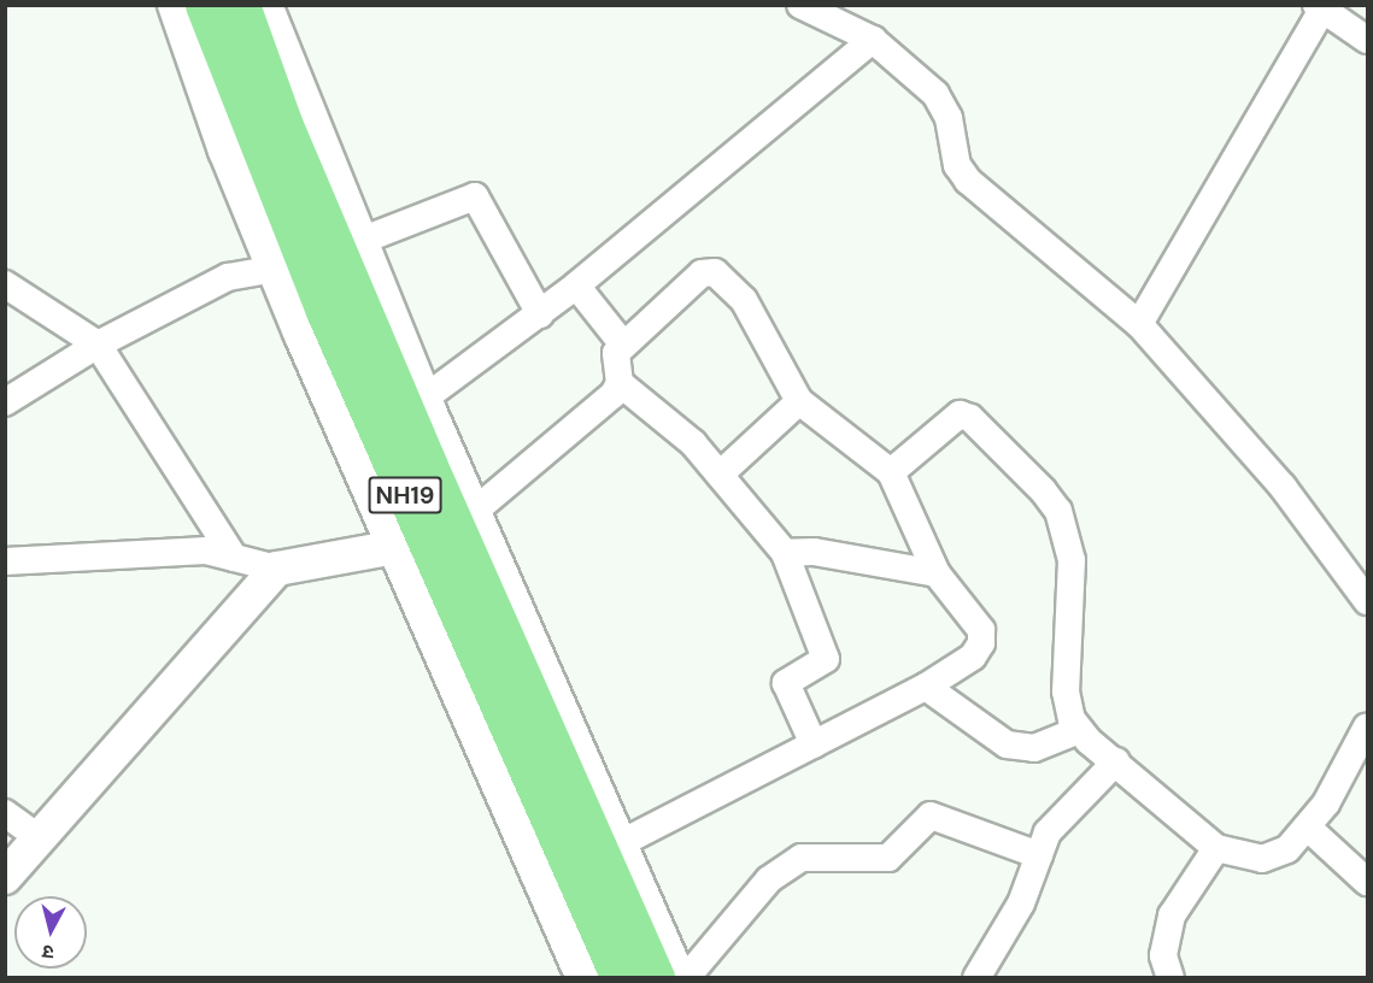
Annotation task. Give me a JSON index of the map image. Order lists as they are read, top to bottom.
{
  "streets": {
    "highway": ["NH19"]
  },
  "north": "bottom"
}
